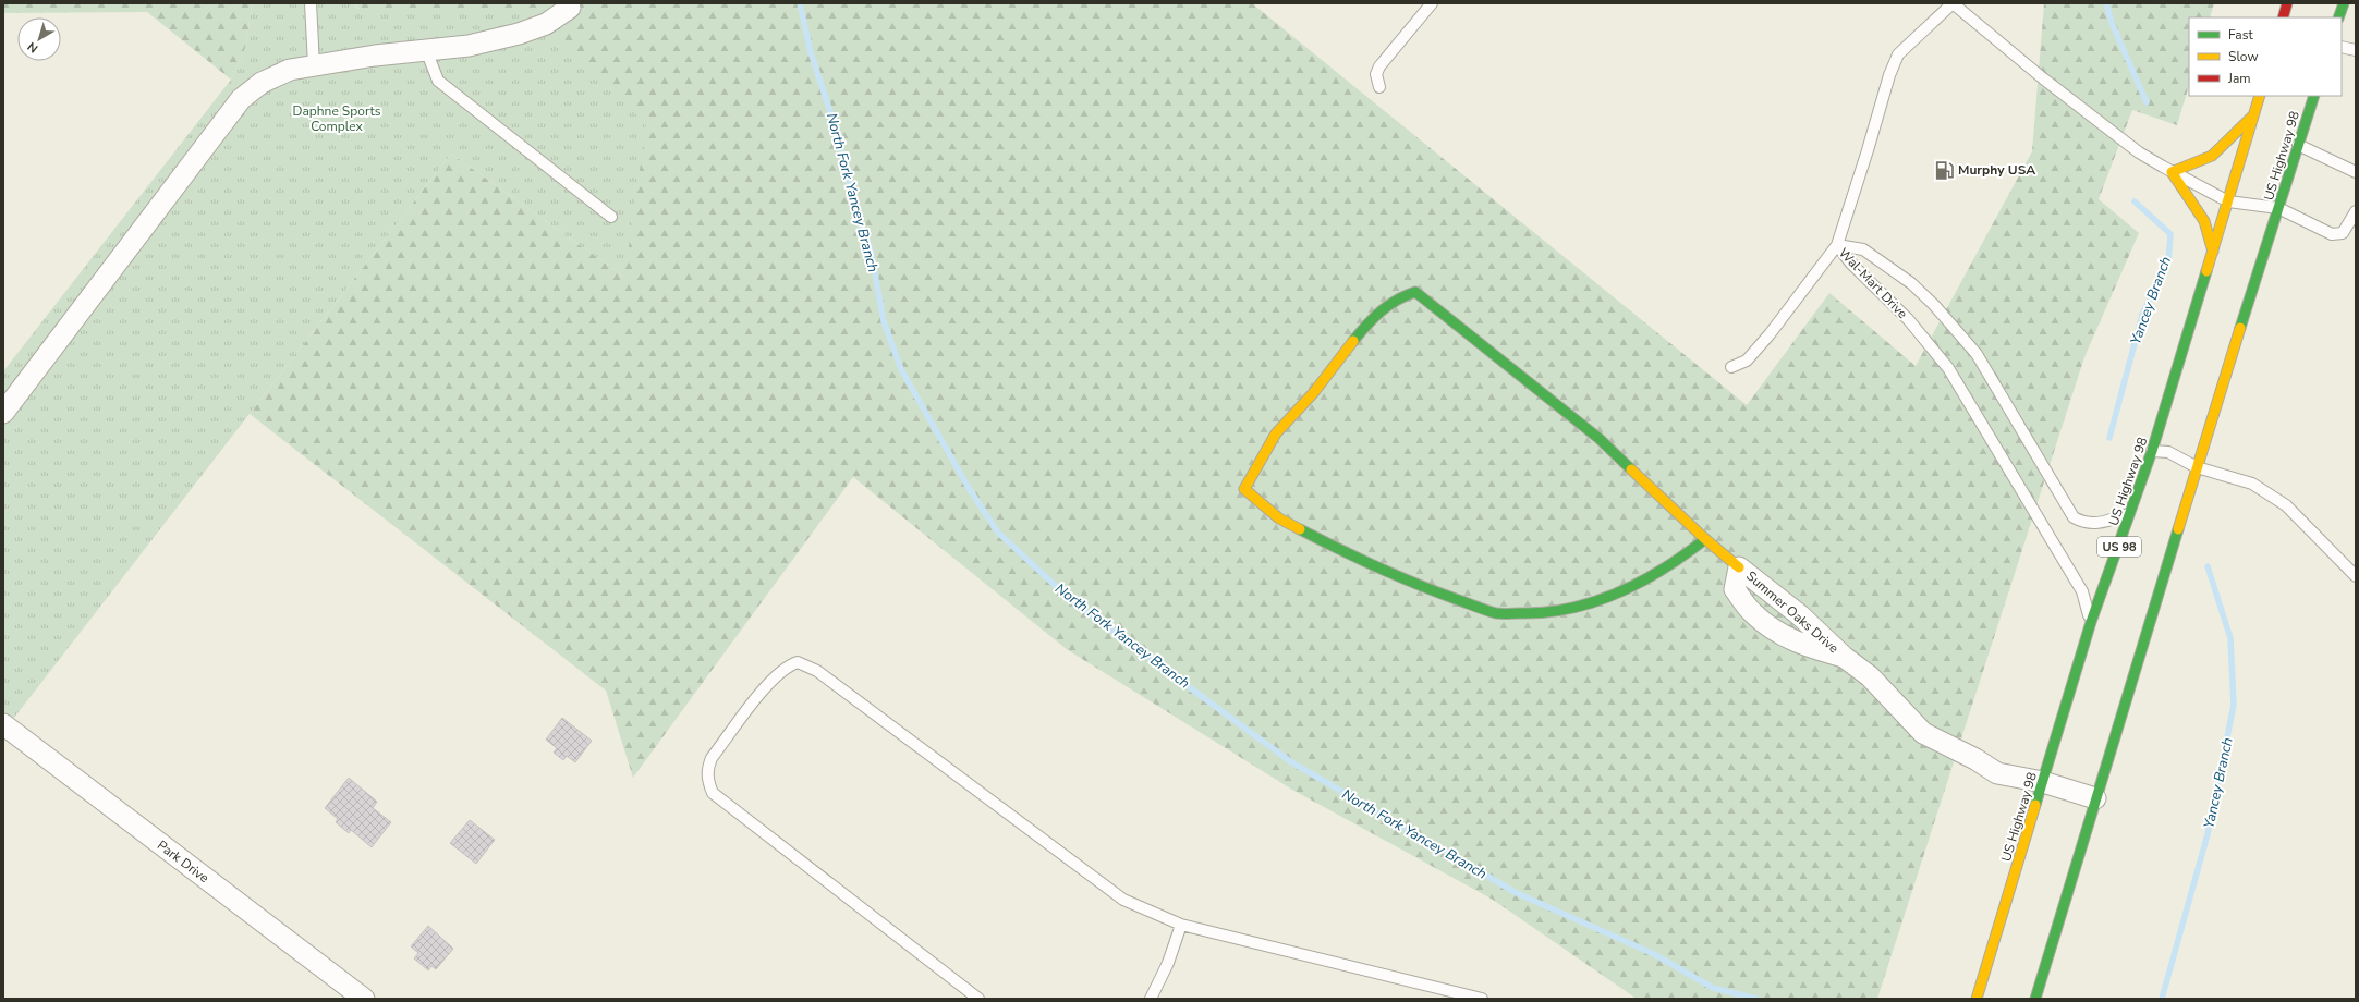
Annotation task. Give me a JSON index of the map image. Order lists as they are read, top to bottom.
{
  "streets": {
    "main road": ["US Highway 98", "US 98"],
    "street": ["Summer Oaks Drive", "Park Drive"],
    "lane": ["Wal-Mart Drive"]
  },
  "crossings": [
    ["US Highway 98", "Wal-Mart Drive"],
    ["US Highway 98", "Summer Oaks Drive"]
  ],
  "water": ["North Fork Yancey Branch", "Yancey Branch"],
  "parks": ["Daphne Sports Complex"],
  "places": {
    "fuel station": ["Murphy USA"]
  },
  "legend": ["Fast", "Slow", "Jam"],
  "north": "bottom left"
}
